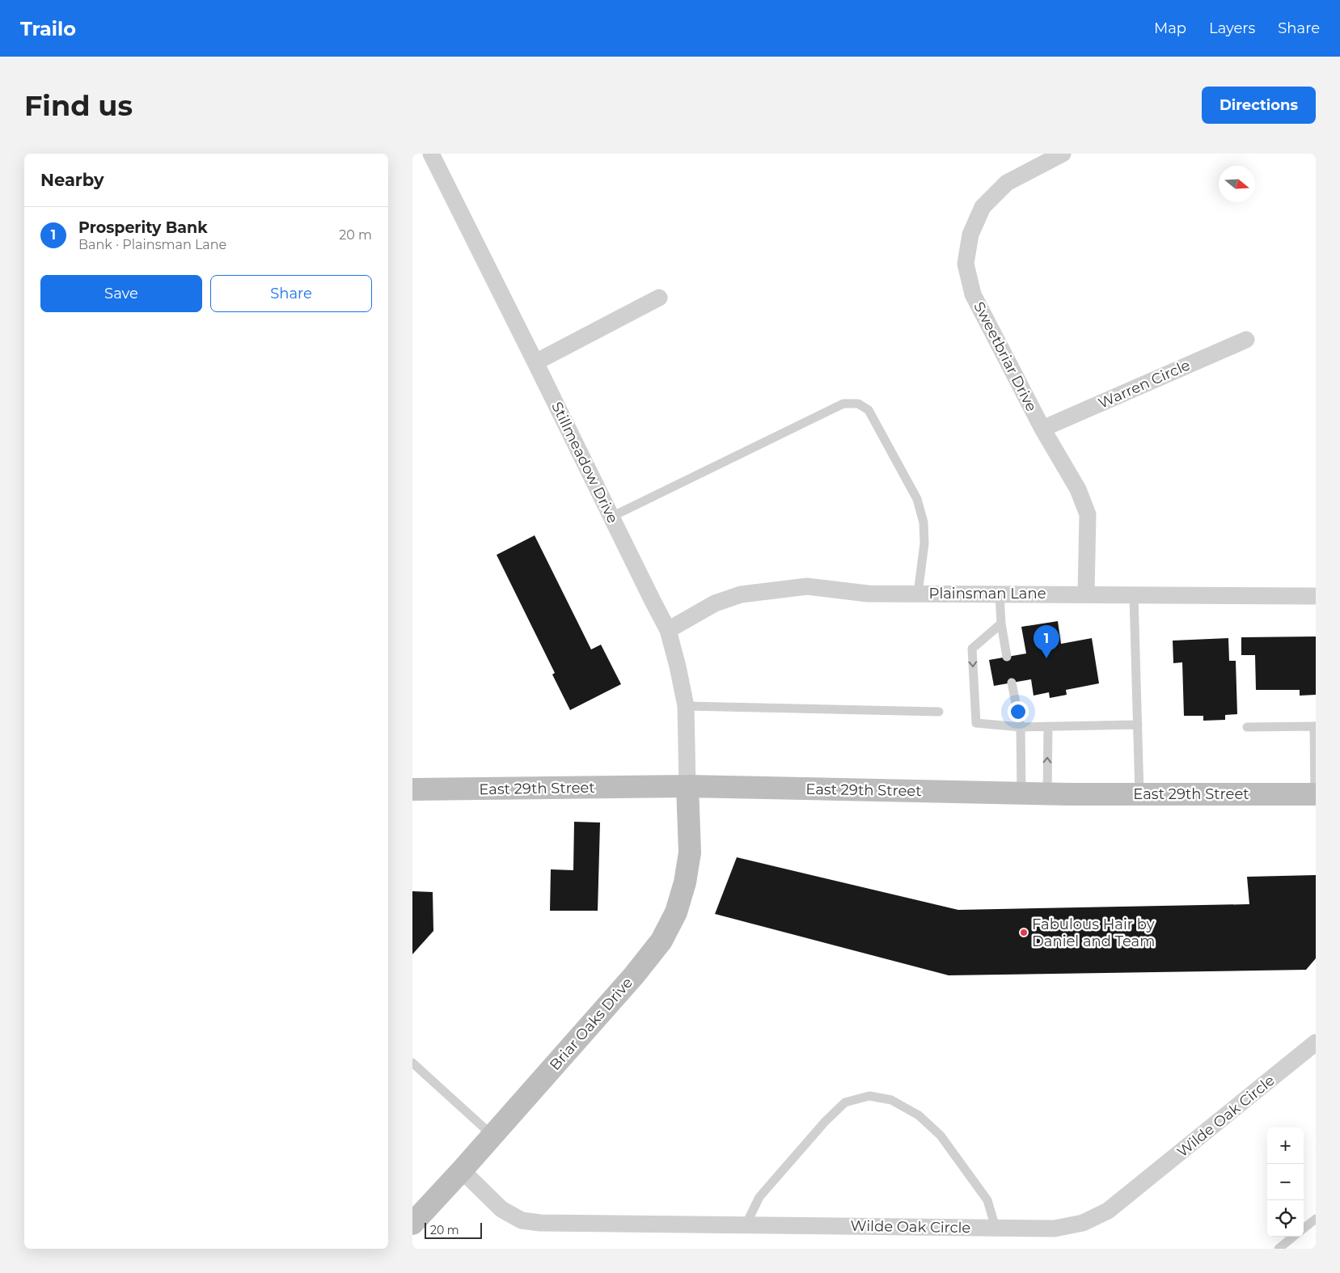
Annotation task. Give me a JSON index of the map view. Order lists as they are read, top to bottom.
{
  "streets": {
    "main road": ["East 29th Street", "Briar Oaks Drive"],
    "street": [
      "Sweetbriar Drive",
      "Warren Circle",
      "Stillmeadow Drive",
      "Plainsman Lane",
      "Wilde Oak Circle"
    ]
  },
  "crossings": [
    ["Sweetbriar Drive", "Warren Circle"],
    ["Sweetbriar Drive", "Plainsman Lane"],
    ["Stillmeadow Drive", "Plainsman Lane"],
    ["Stillmeadow Drive", "East 29th Street"],
    ["Stillmeadow Drive", "Briar Oaks Drive"],
    ["East 29th Street", "Briar Oaks Drive"],
    ["Briar Oaks Drive", "Wilde Oak Circle"]
  ],
  "places": ["Fabulous Hair by Daniel and Team"],
  "scale_bar": "20 m",
  "north": "right",
  "page": {
    "header": "Trailo",
    "nav": ["Map", "Layers", "Share"],
    "buttons": [
      "Directions",
      ["Save", "Share"]
    ],
    "title": "Find us",
    "heading": "Nearby",
    "list": [
      {
        "mark": "1",
        "name": "Prosperity Bank",
        "note": "Bank · Plainsman Lane",
        "value": "20 m"
      }
    ],
    "pins": "1",
    "map_buttons": ["+", "−"],
    "scale": "20 m"
  }
}
